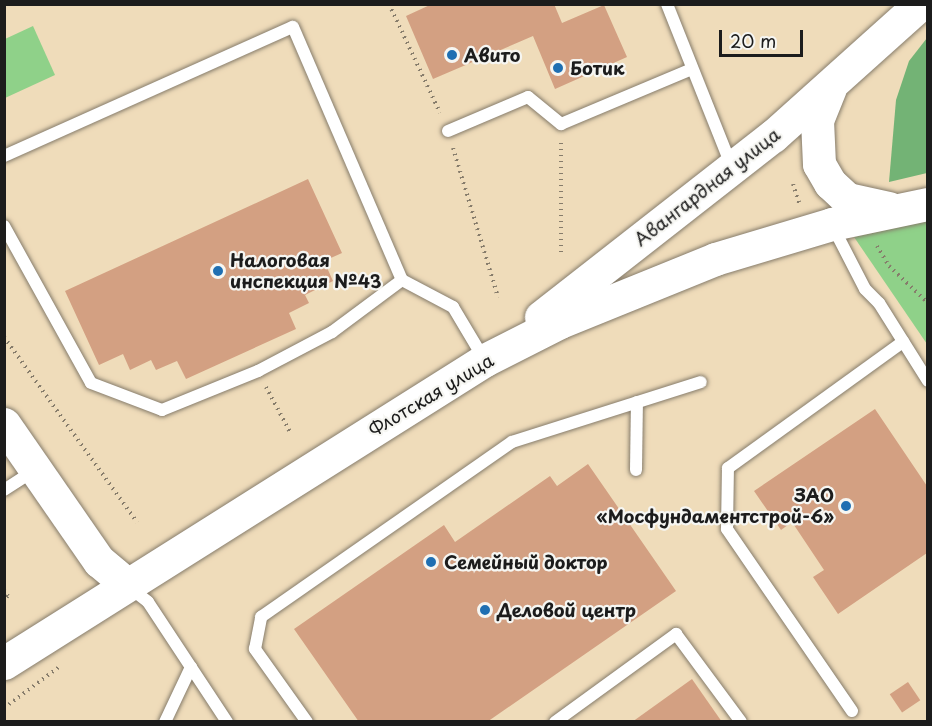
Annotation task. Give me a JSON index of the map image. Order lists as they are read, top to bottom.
{
  "streets": {
    "main road": ["Авангардная улица", "Флотская улица"]
  },
  "crossings": [
    ["Авангардная улица", "Флотская улица"]
  ],
  "places": [
    "Авито",
    "Ботик",
    "Налоговая инспекция №43",
    "ЗАО «Мосфундаментстрой-6»",
    "Семейный доктор",
    "Деловой центр"
  ],
  "scale_bar": "20 m"
}
